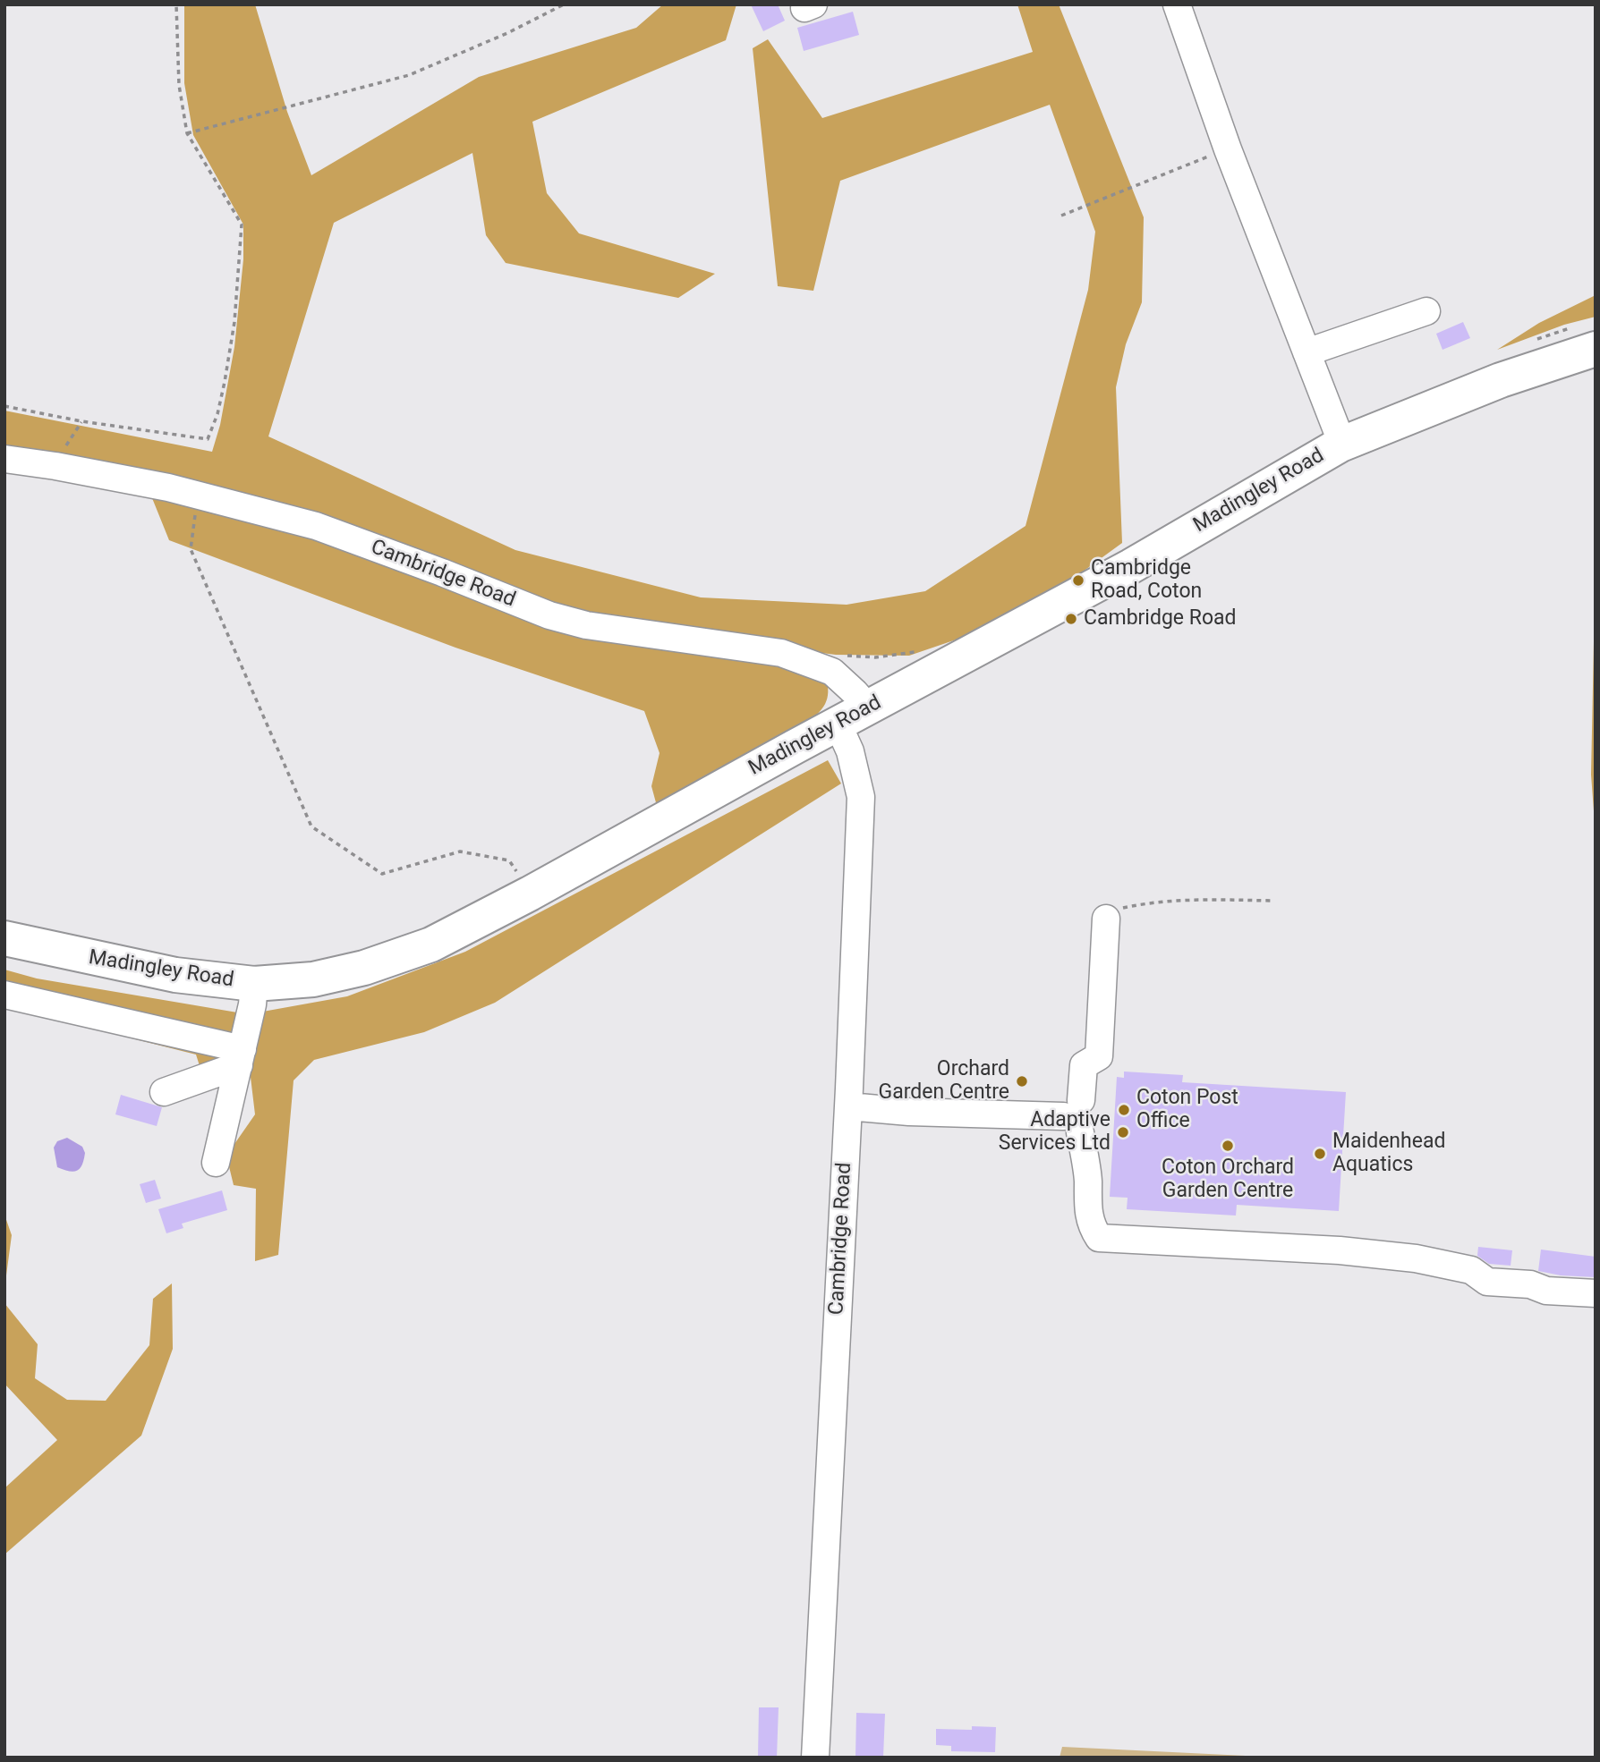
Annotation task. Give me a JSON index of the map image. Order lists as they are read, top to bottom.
{
  "streets": {
    "highway": ["Madingley Road"],
    "street": ["Cambridge Road"]
  },
  "crossings": [
    ["Madingley Road", "Cambridge Road"]
  ],
  "places": [
    "Cambridge Road, Coton",
    "Cambridge Road",
    "Orchard Garden Centre",
    "Coton Post Office",
    "Adaptive Services Ltd",
    "Coton Orchard Garden Centre",
    "Maidenhead Aquatics"
  ]
}
